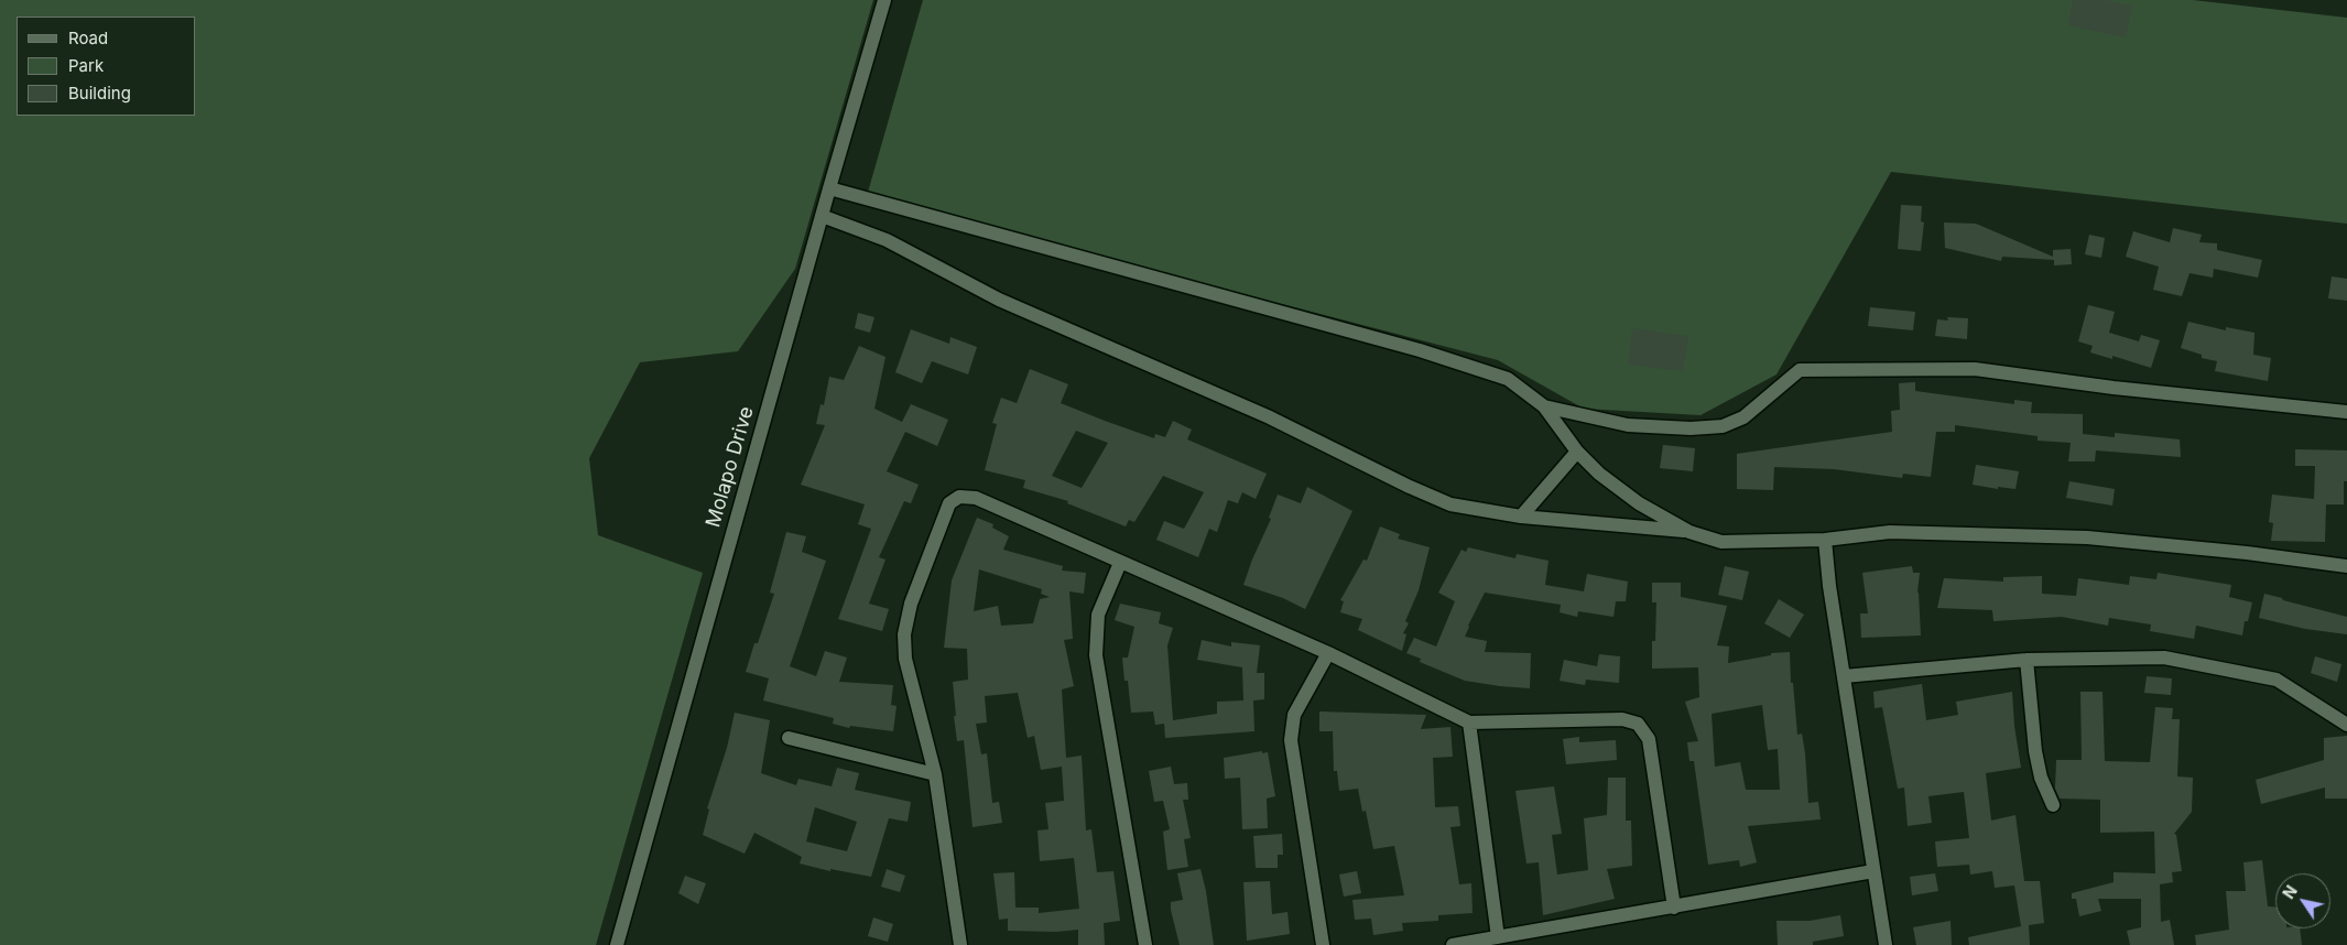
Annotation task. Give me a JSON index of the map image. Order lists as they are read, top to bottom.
{
  "streets": {
    "street": ["Molapo Drive"]
  },
  "legend": ["Road", "Park", "Building"],
  "north": "top left"
}
